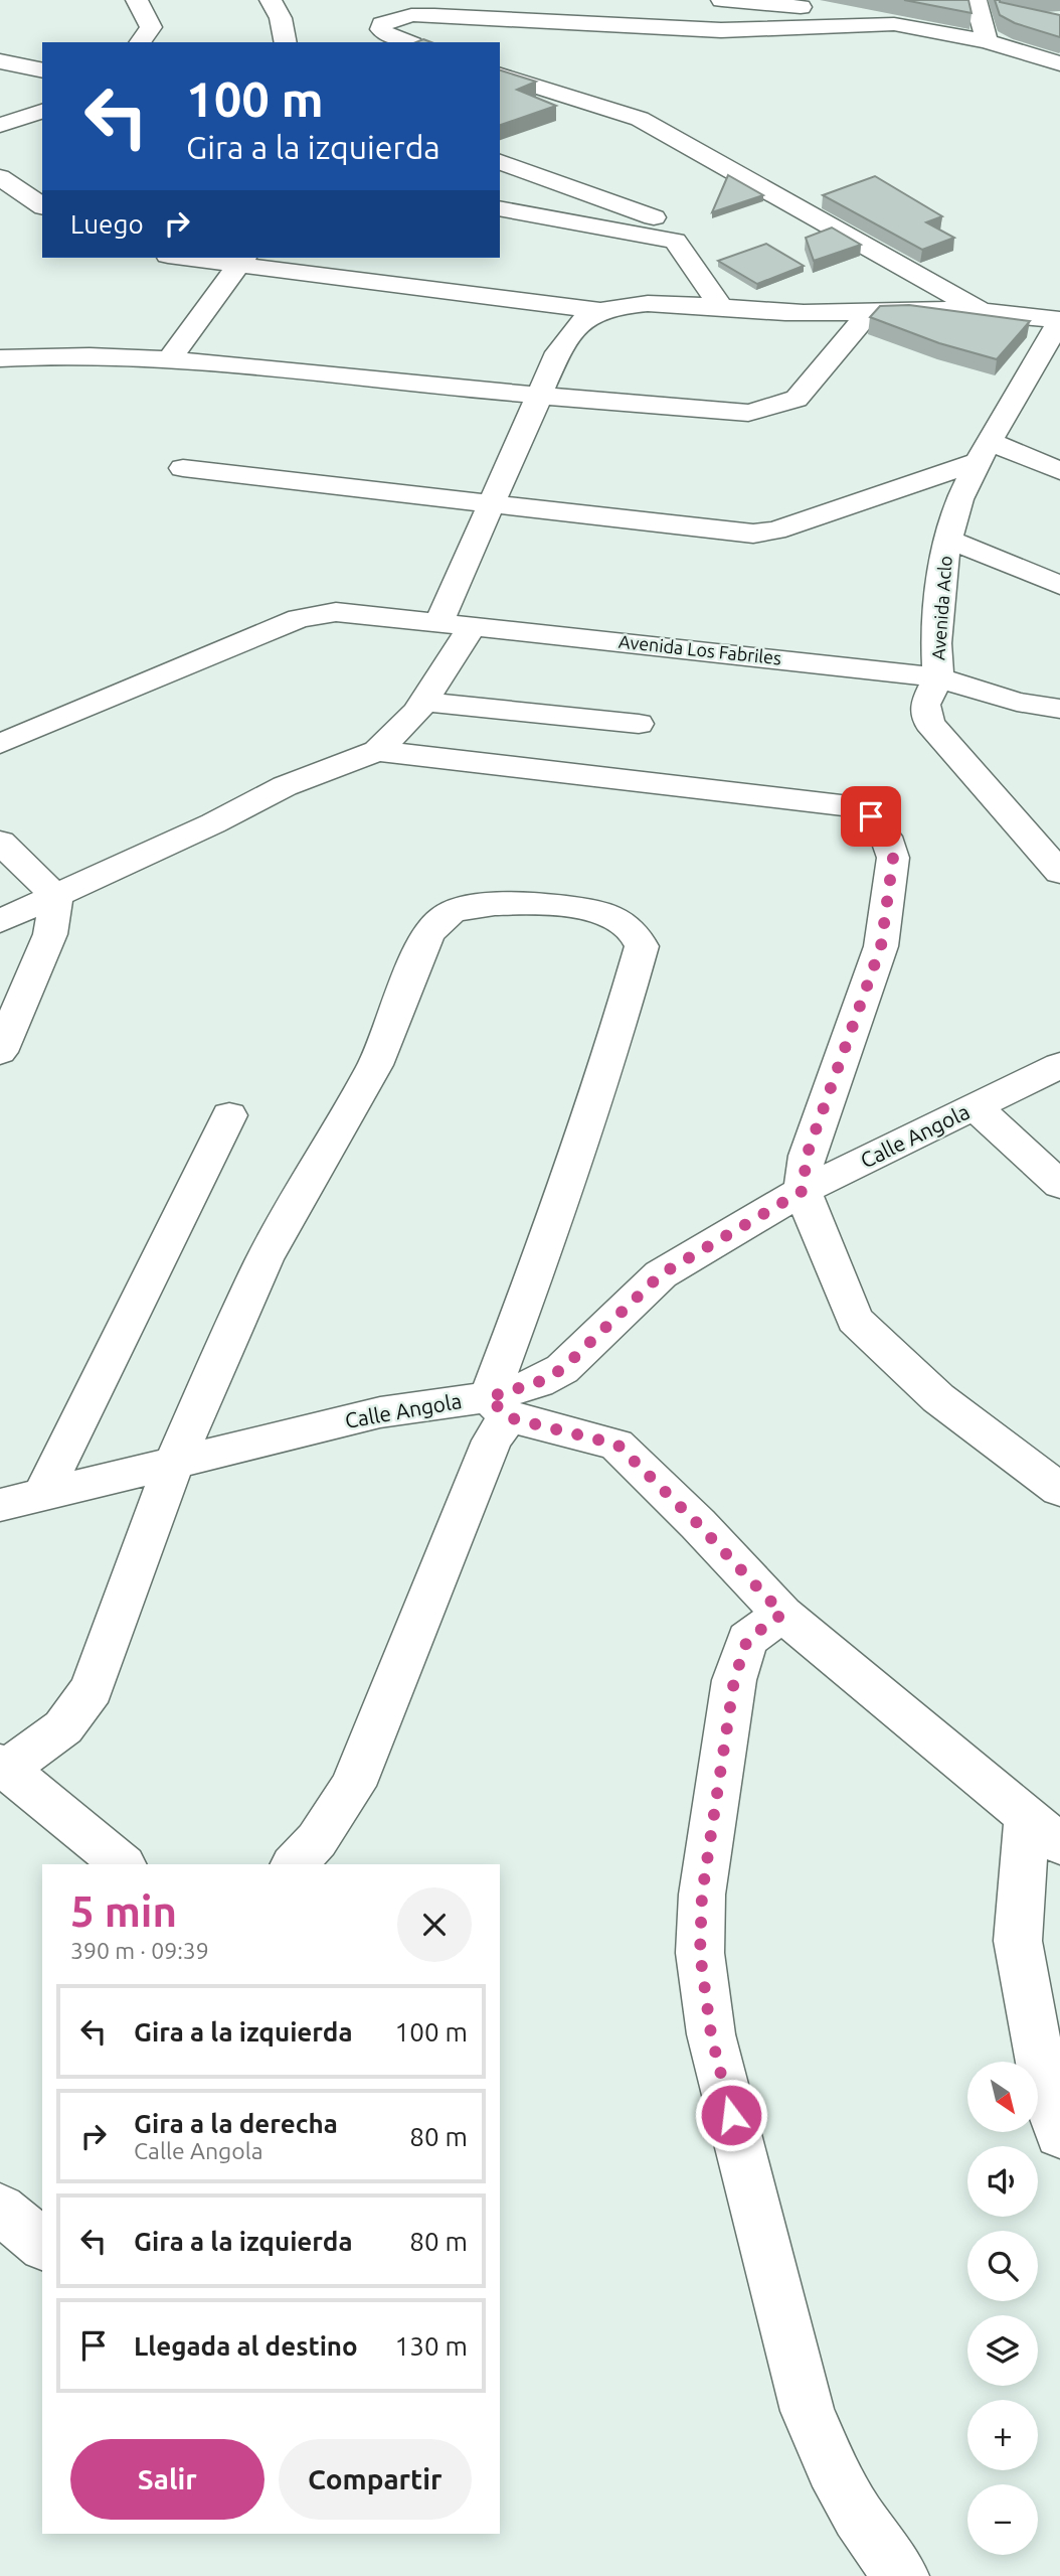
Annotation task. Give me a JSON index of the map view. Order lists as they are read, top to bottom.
{
  "streets": {
    "street": ["Avenida Aclo", "Avenida Los Fabriles", "Calle Angola"]
  },
  "crossings": [
    ["Avenida Aclo", "Avenida Los Fabriles"]
  ],
  "north": "bottom right",
  "page": {
    "turn": ["100 m", "Gira a la izquierda"],
    "then": "Luego",
    "heading": ["5 min", "390 m · 09:39"],
    "list": [
      {
        "name": "Gira a la izquierda",
        "value": "100 m"
      },
      {
        "name": "Gira a la derecha",
        "note": "Calle Angola",
        "value": "80 m"
      },
      {
        "name": "Gira a la izquierda",
        "value": "80 m"
      },
      {
        "name": "Llegada al destino",
        "value": "130 m"
      }
    ],
    "map_buttons": ["+", "−"],
    "buttons": ["Salir", "Compartir"]
  }
}
